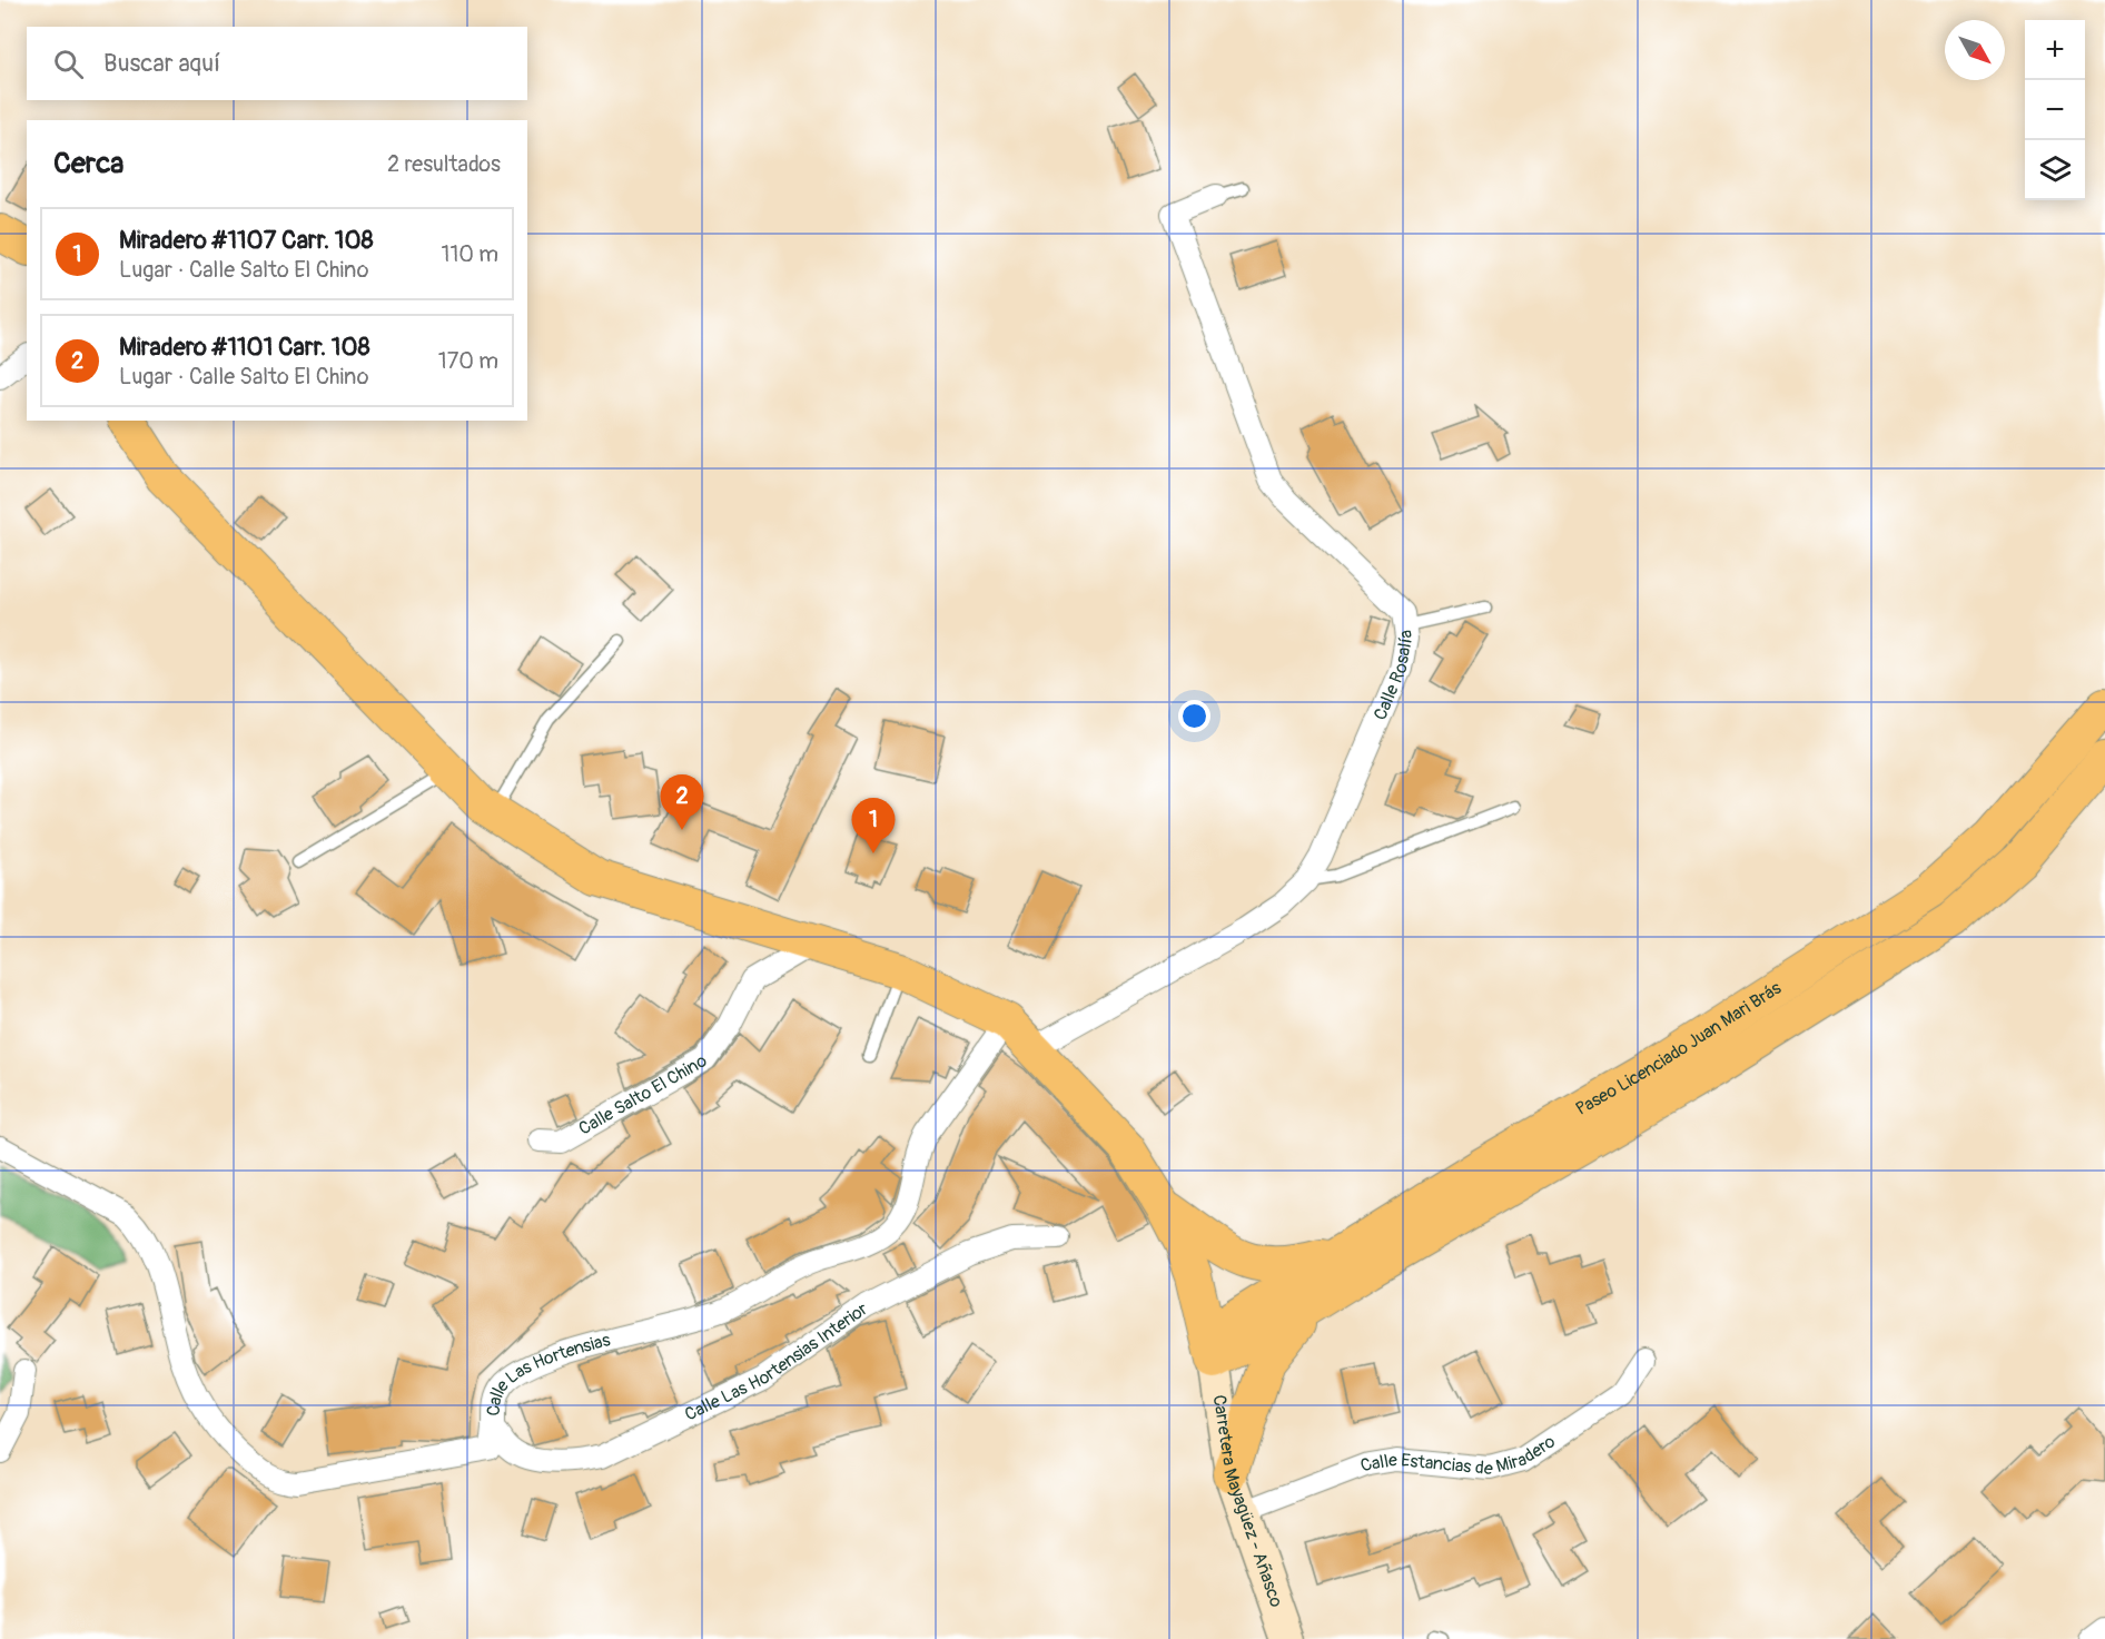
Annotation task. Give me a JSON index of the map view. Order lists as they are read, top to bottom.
{
  "streets": {
    "main road": ["Paseo Licenciado Juan Mari Brás", "Carretera Mayagüez - Añasco"],
    "street": [
      "Calle Rosalía",
      "Calle Salto El Chino",
      "Calle Las Hortensias Interior",
      "Calle Las Hortensias",
      "Calle Estancias de Miradero"
    ]
  },
  "crossings": [
    ["Paseo Licenciado Juan Mari Brás", "Carretera Mayagüez - Añasco"],
    ["Calle Las Hortensias Interior", "Calle Las Hortensias"],
    ["Calle Estancias de Miradero", "Carretera Mayagüez - Añasco"]
  ],
  "north": "bottom right",
  "page": {
    "map_buttons": ["+", "−"],
    "search": "Buscar aquí",
    "heading": ["Cerca", "2 resultados"],
    "list": [
      {
        "mark": "1",
        "name": "Miradero #1107 Carr. 108",
        "note": "Lugar · Calle Salto El Chino",
        "value": "110 m"
      },
      {
        "mark": "2",
        "name": "Miradero #1101 Carr. 108",
        "note": "Lugar · Calle Salto El Chino",
        "value": "170 m"
      }
    ],
    "pins": ["2", "1"]
  }
}
